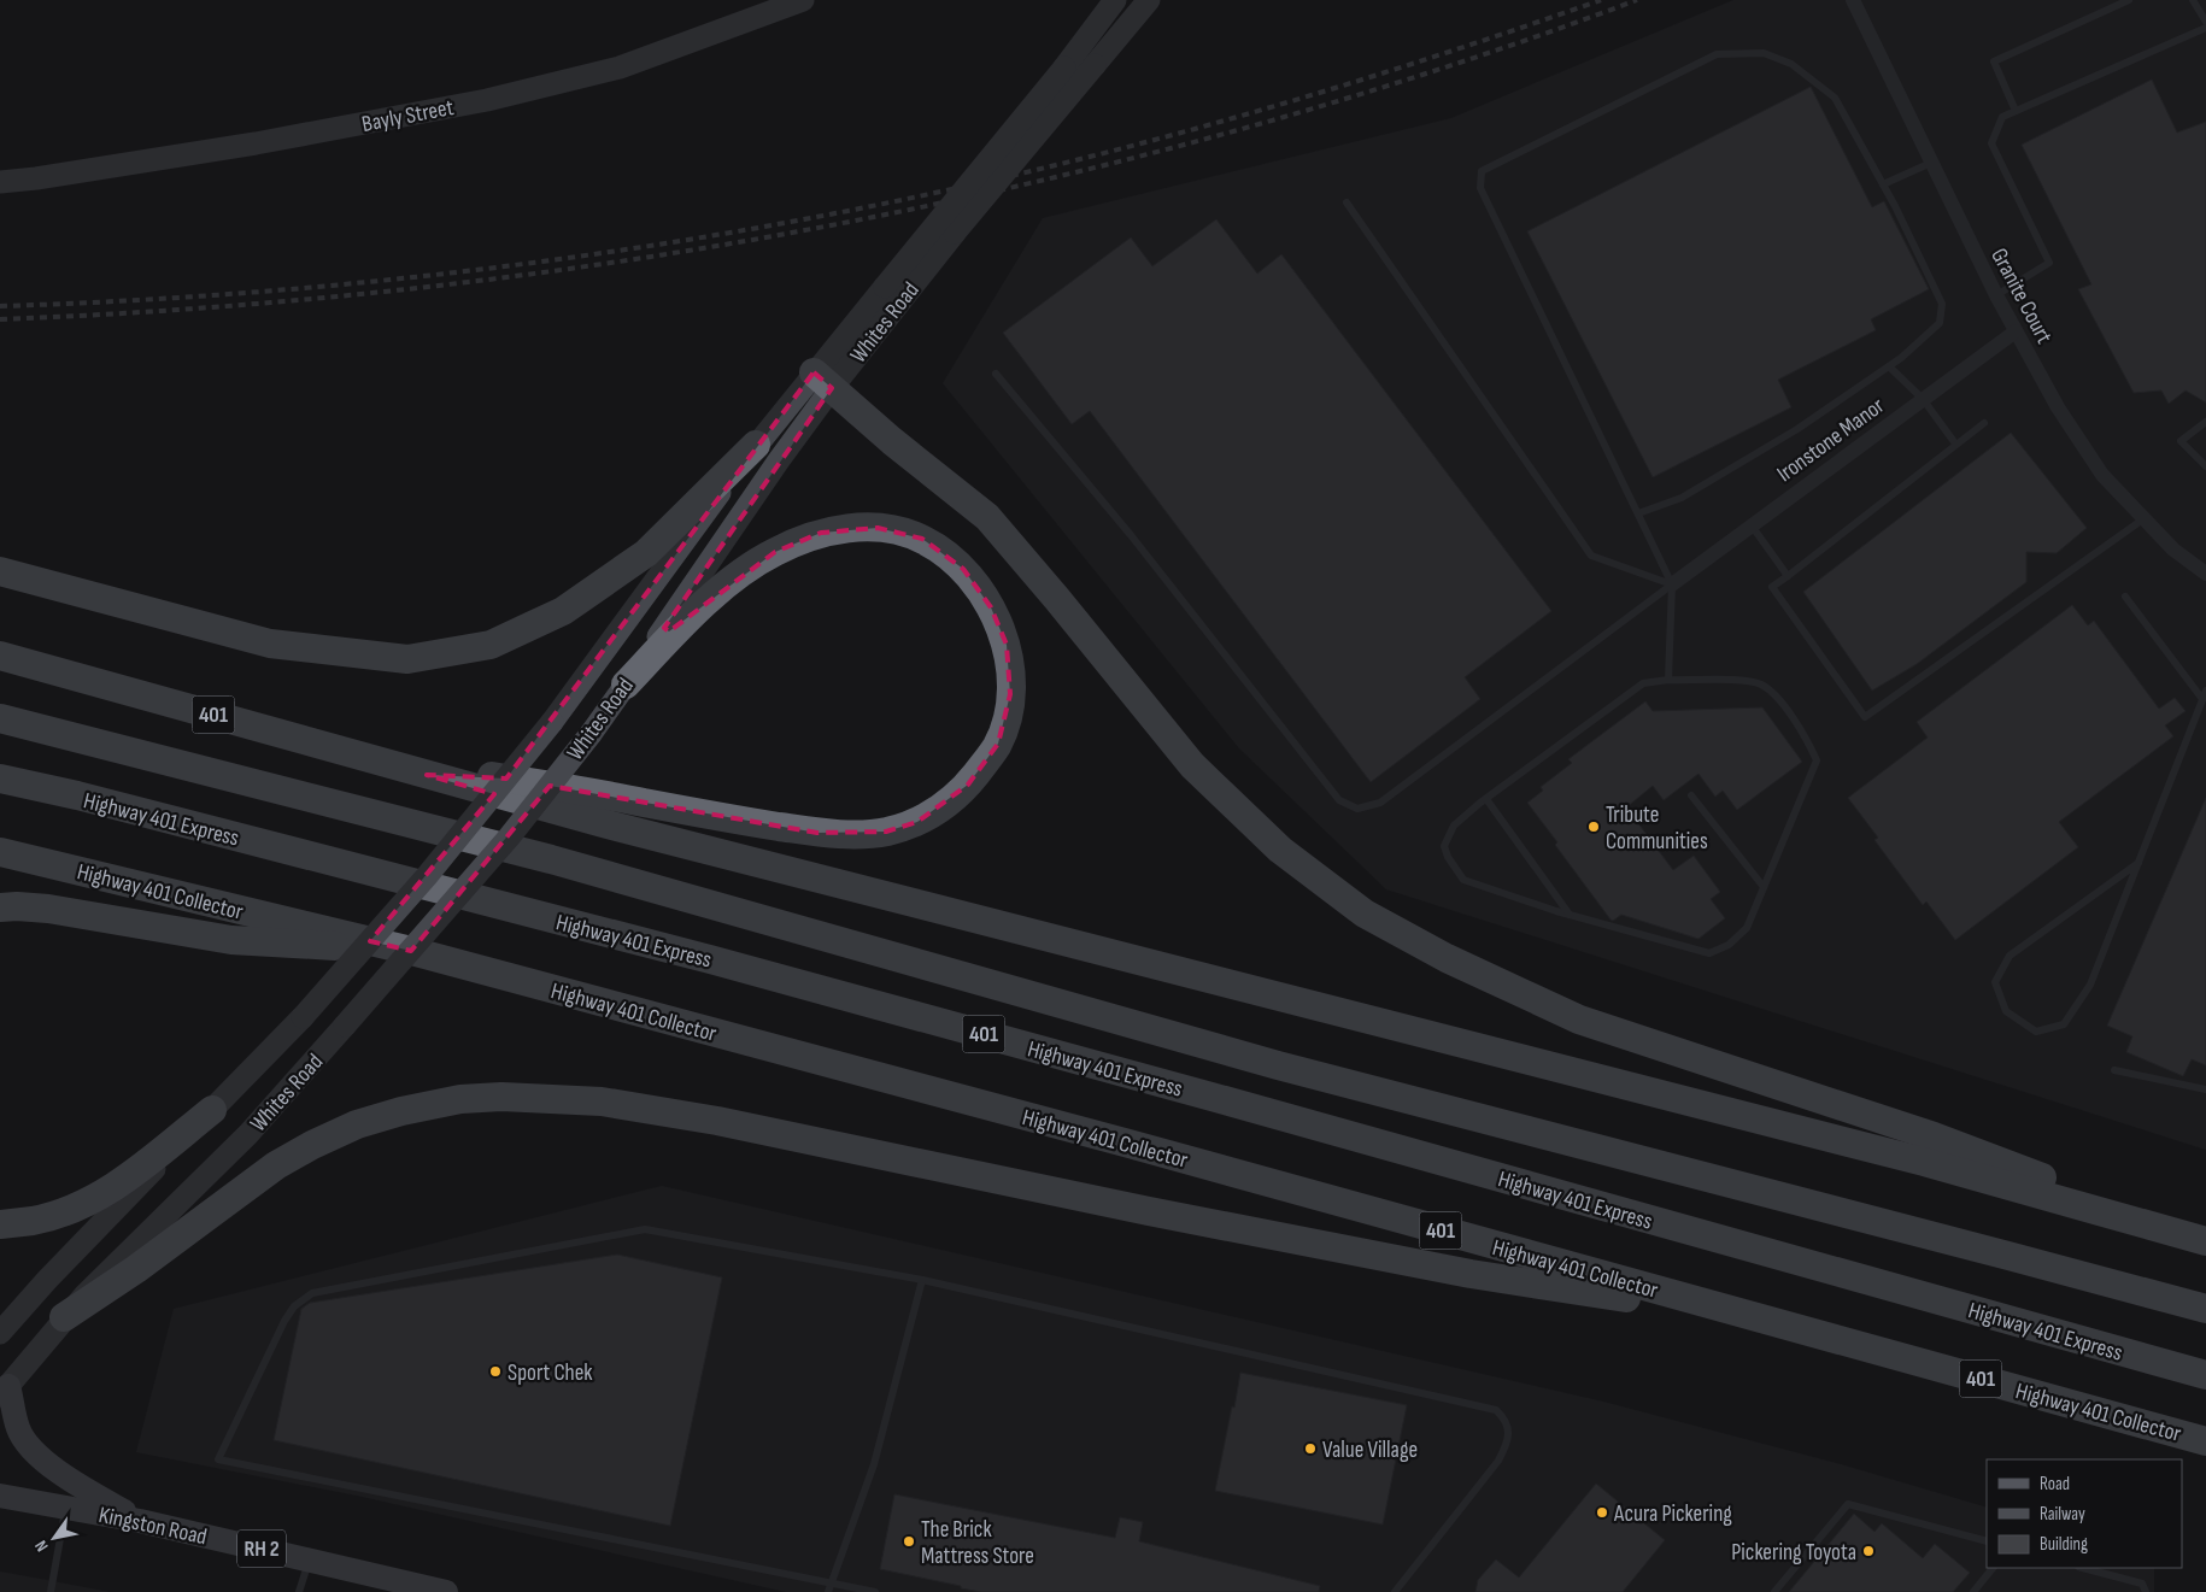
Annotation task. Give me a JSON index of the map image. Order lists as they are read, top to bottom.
{
  "streets": {
    "highway": ["401", "Highway 401 Express", "Highway 401 Collector"],
    "main road": [
      "Bayly Street",
      "Whites Road",
      "Kingston Road",
      "RH 2"
    ],
    "street": ["Granite Court", "Ironstone Manor"]
  },
  "crossings": [
    ["Granite Court", "Ironstone Manor"]
  ],
  "places": [
    "Tribute Communities",
    "Sport Chek",
    "Value Village",
    "Acura Pickering",
    "The Brick Mattress Store",
    "Pickering Toyota"
  ],
  "legend": ["Road", "Railway", "Building"],
  "north": "bottom left"
}
